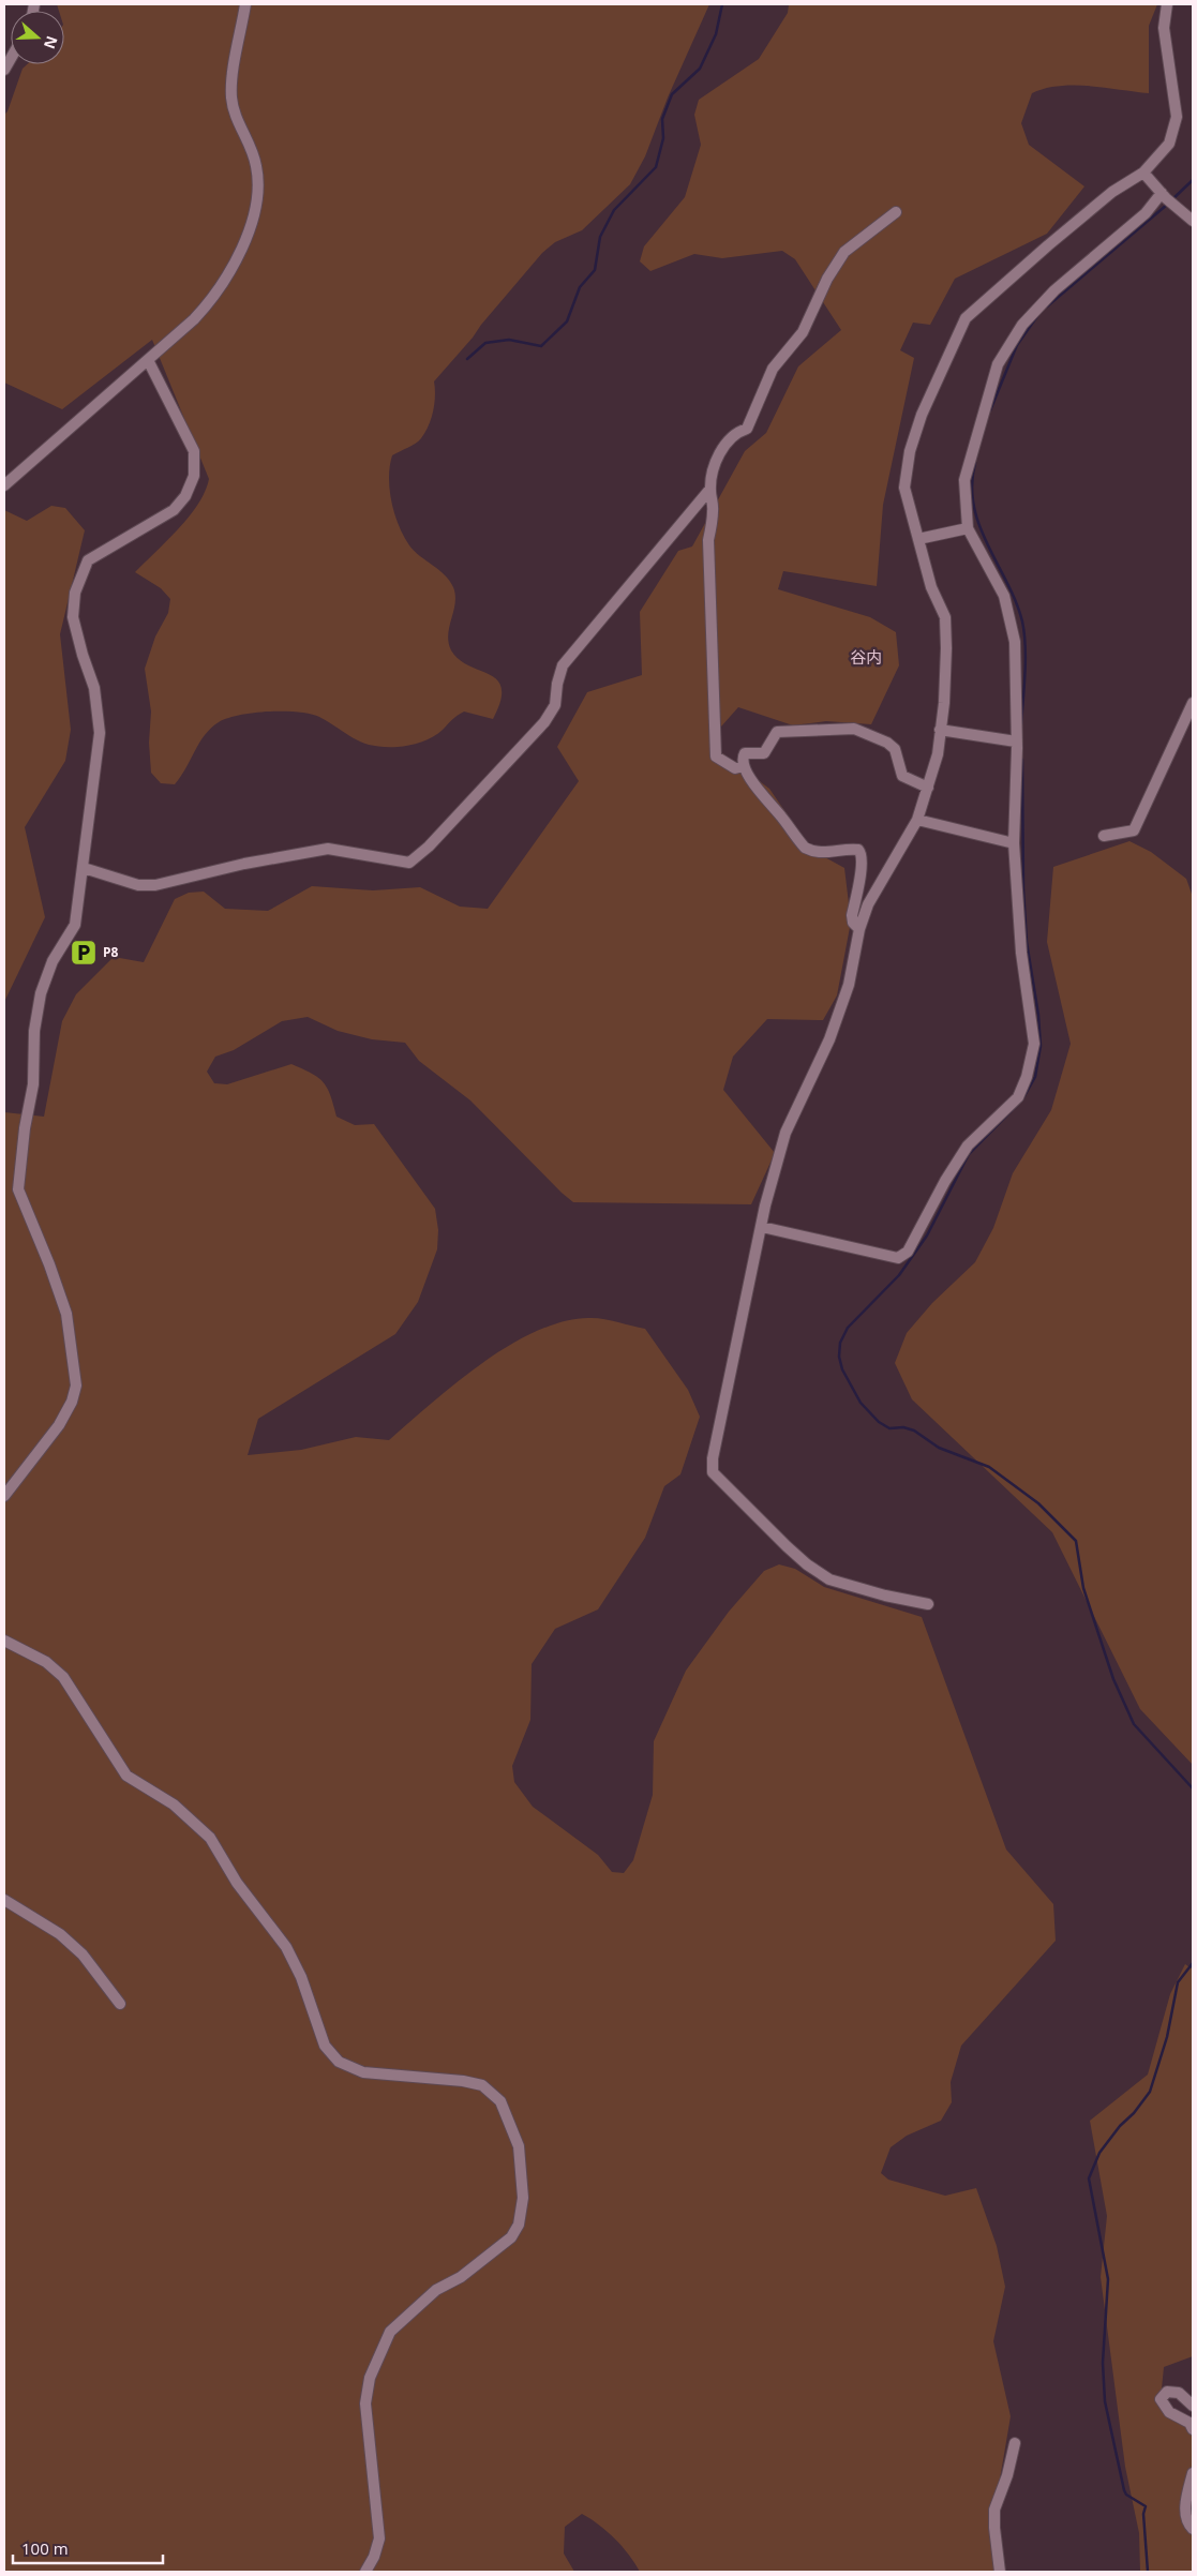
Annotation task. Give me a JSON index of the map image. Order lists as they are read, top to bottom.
{
  "districts": ["谷内"],
  "places": {
    "parking": ["P8"]
  },
  "scale_bar": "100 m",
  "north": "right"
}
